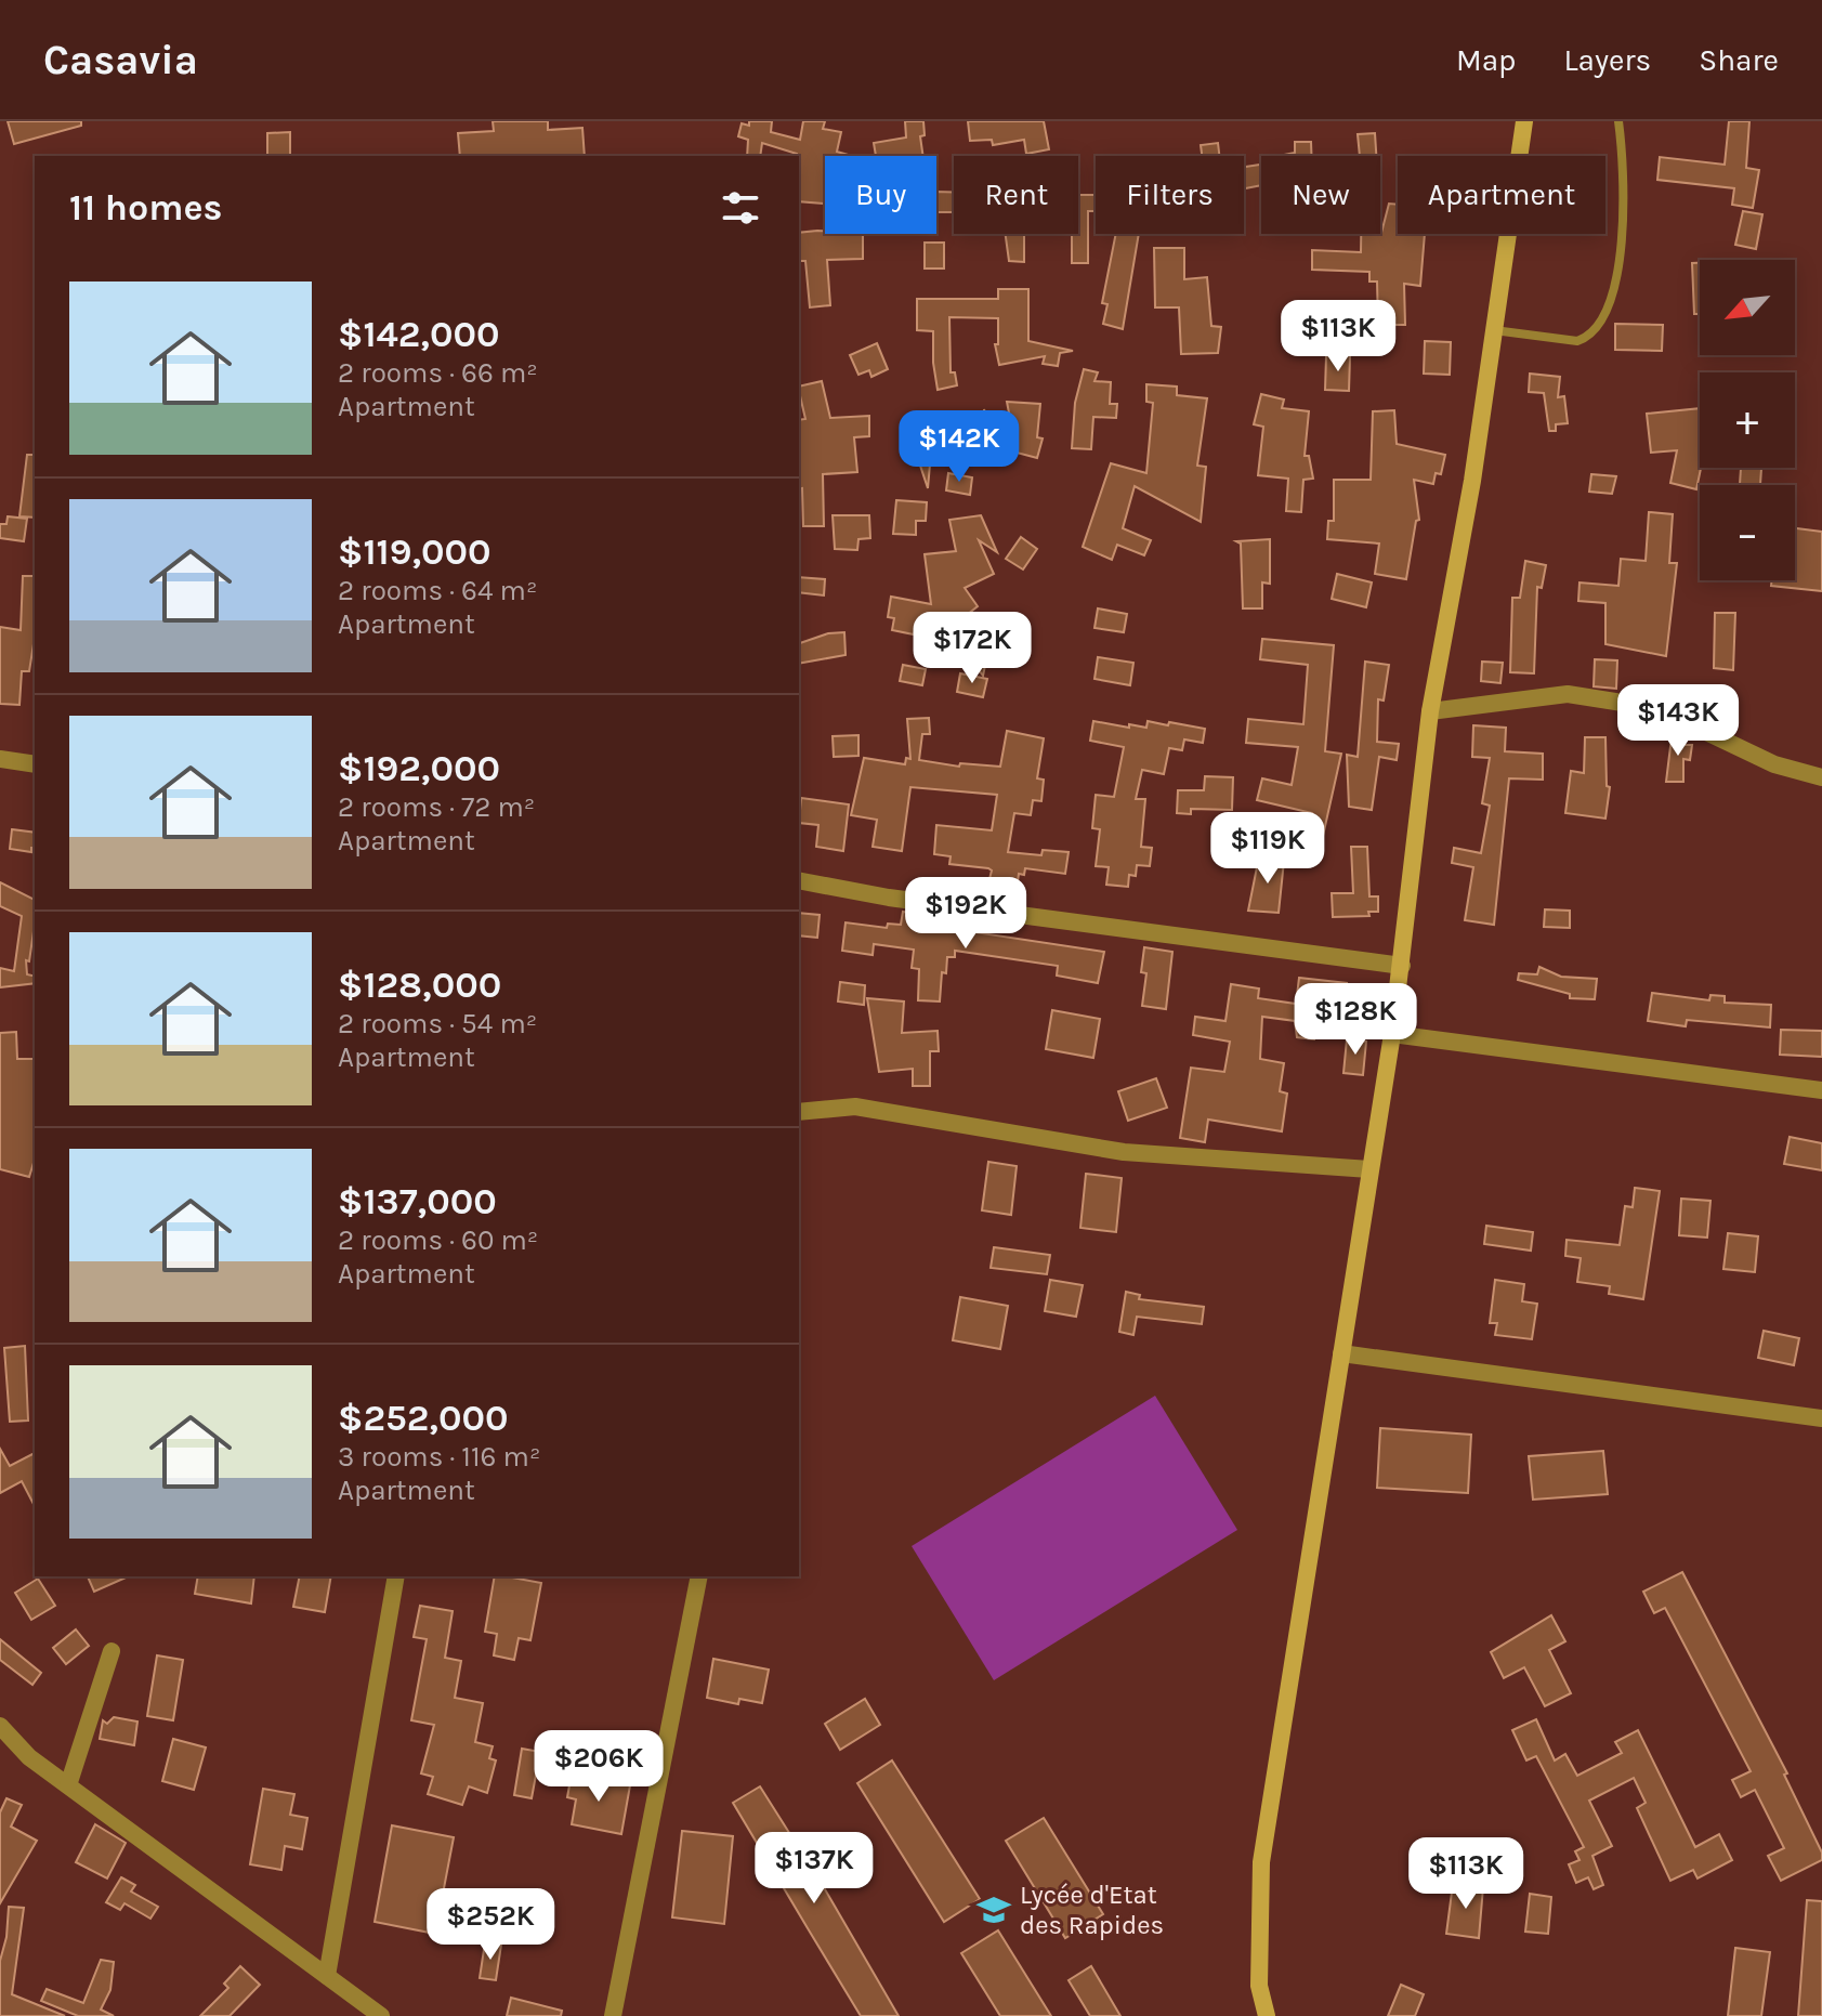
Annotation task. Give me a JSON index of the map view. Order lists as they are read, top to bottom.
{
  "places": {
    "school or university": ["Lycée d'Etat des Rapides"]
  },
  "north": "bottom left",
  "page": {
    "header": "Casavia",
    "nav": ["Map", "Layers", "Share"],
    "chip": [
      "Buy",
      "Rent",
      "Filters",
      "New",
      "Apartment"
    ],
    "heading": "11 homes",
    "map_buttons": ["+", "−"],
    "list": [
      {
        "name": "$142,000",
        "note": "2 rooms · 66 m² · Apartment"
      },
      {
        "name": "$119,000",
        "note": "2 rooms · 64 m² · Apartment"
      },
      {
        "name": "$192,000",
        "note": "2 rooms · 72 m² · Apartment"
      },
      {
        "name": "$128,000",
        "note": "2 rooms · 54 m² · Apartment"
      },
      {
        "name": "$137,000",
        "note": "2 rooms · 60 m² · Apartment"
      },
      {
        "name": "$252,000",
        "note": "3 rooms · 116 m² · Apartment"
      }
    ],
    "price": [
      "$113K",
      "$142K",
      "$172K",
      "$143K",
      "$119K",
      "$192K",
      "$128K",
      "$206K",
      "$137K",
      "$113K",
      "$252K"
    ]
  }
}
